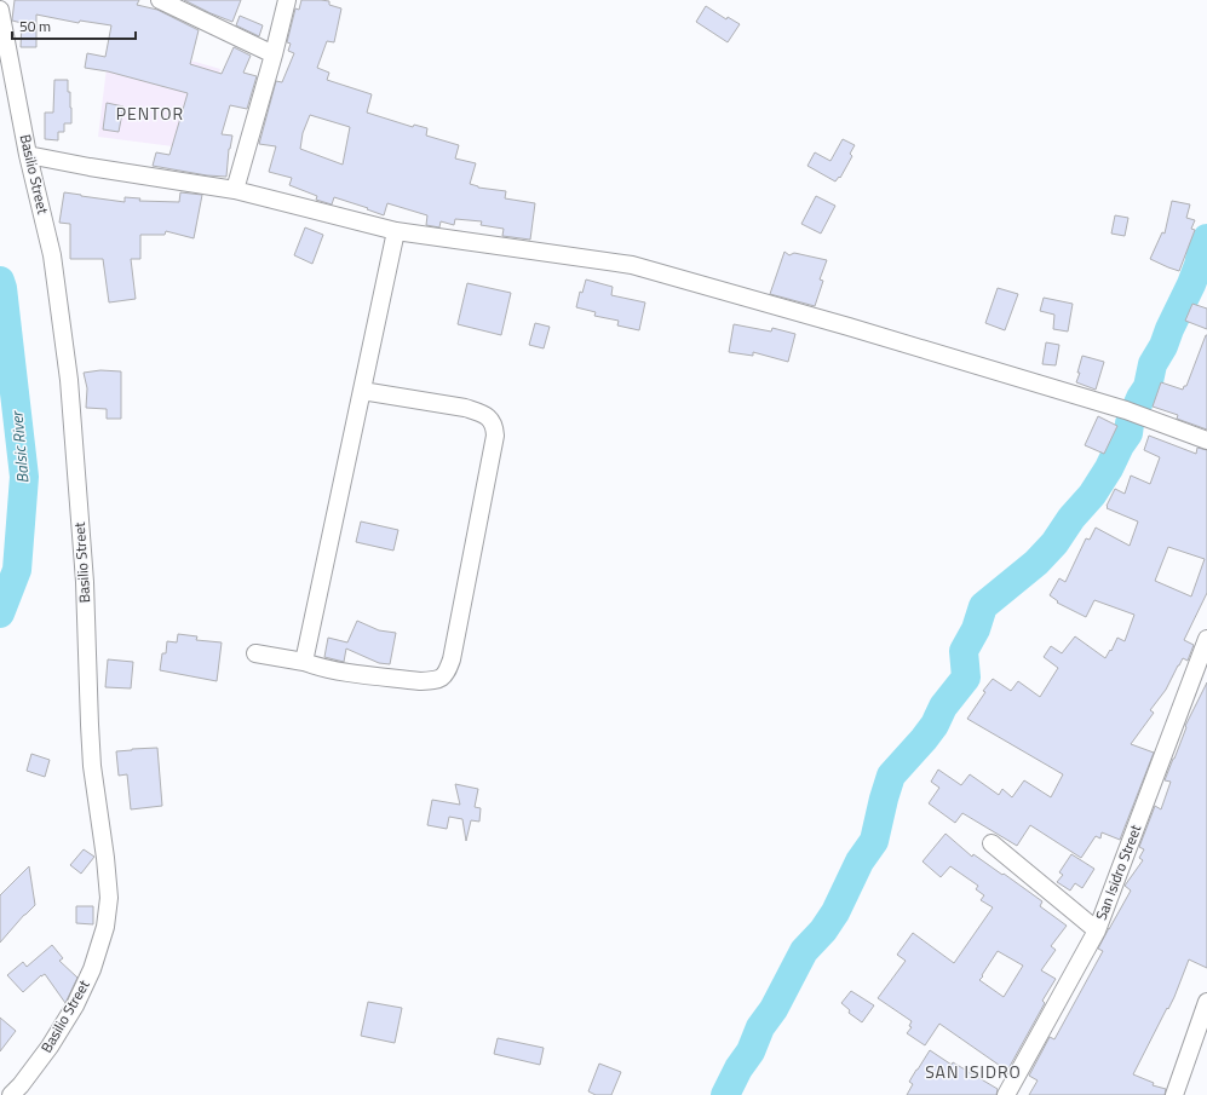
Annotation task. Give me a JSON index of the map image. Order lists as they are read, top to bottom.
{
  "streets": {
    "street": ["Basilio Street", "San Isidro Street"]
  },
  "districts": ["PENTOR", "SAN ISIDRO"],
  "water": ["Balsic River"],
  "scale_bar": "50 m"
}
